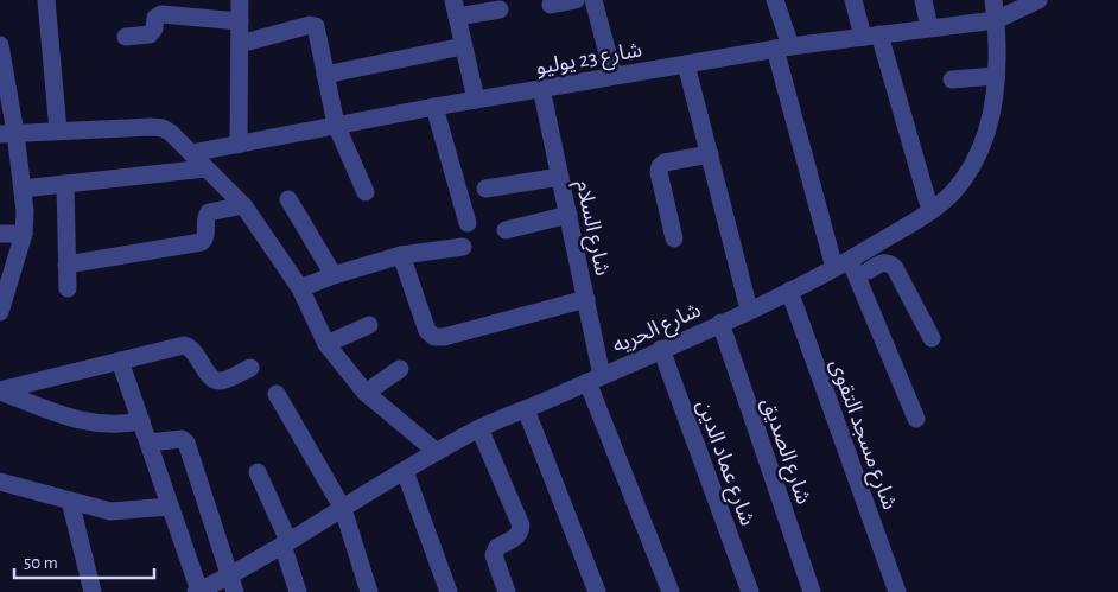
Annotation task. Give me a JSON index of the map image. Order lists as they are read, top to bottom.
{
  "streets": {
    "street": [
      "شارع 23 يوليو",
      "شارع السلام",
      "شارع الحريه",
      "شارع مسجد التقوى",
      "شارع الصديق",
      "شارع عماد الدين"
    ]
  },
  "crossings": [
    ["شارع 23 يوليو", "شارع السلام"],
    ["شارع 23 يوليو", "شارع الحريه"],
    ["شارع السلام", "شارع الحريه"],
    ["شارع الحريه", "شارع مسجد التقوى"],
    ["شارع الحريه", "شارع الصديق"],
    ["شارع الحريه", "شارع عماد الدين"]
  ],
  "scale_bar": "50 m"
}
